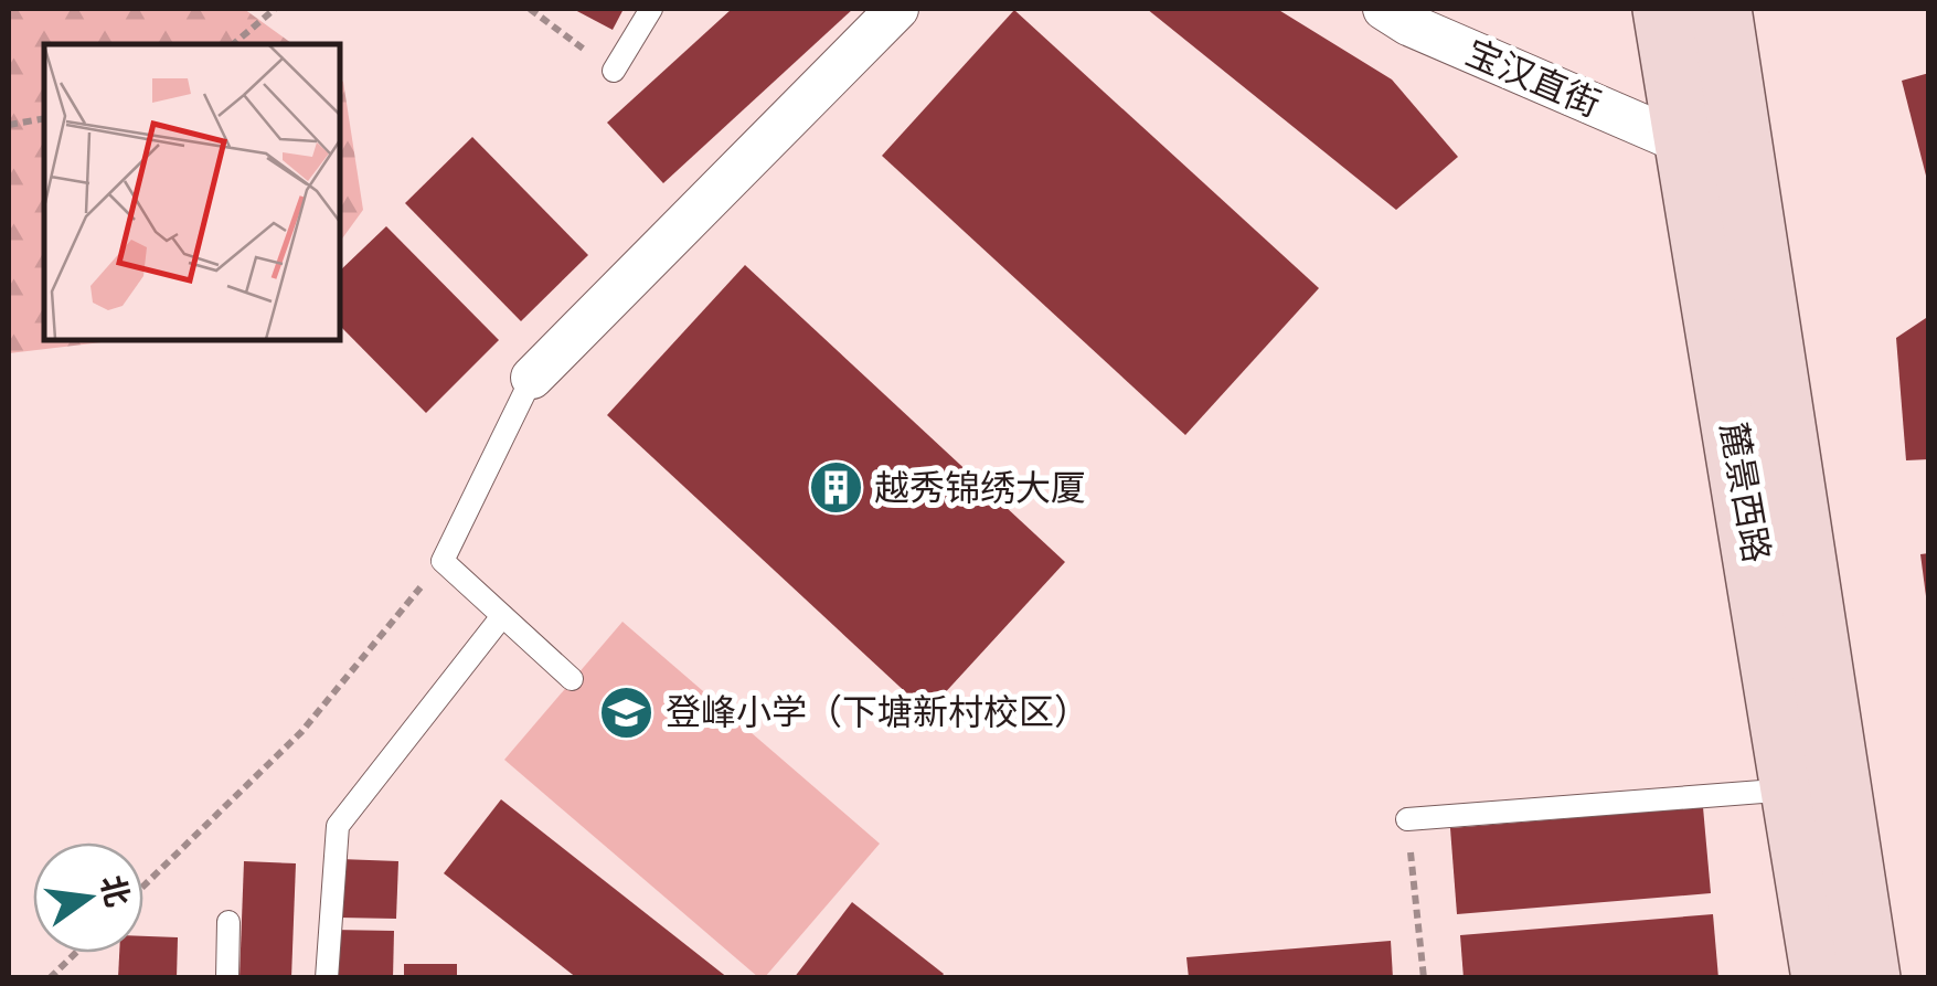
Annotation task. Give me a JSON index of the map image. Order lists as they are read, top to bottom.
{
  "streets": {
    "street": ["宝汉直街", "麓景西路"]
  },
  "crossings": [
    ["宝汉直街", "麓景西路"]
  ],
  "places": {
    "building": ["越秀锦绣大厦"],
    "school or university": ["登峰小学（下塘新村校区）"]
  },
  "north": "right"
}
